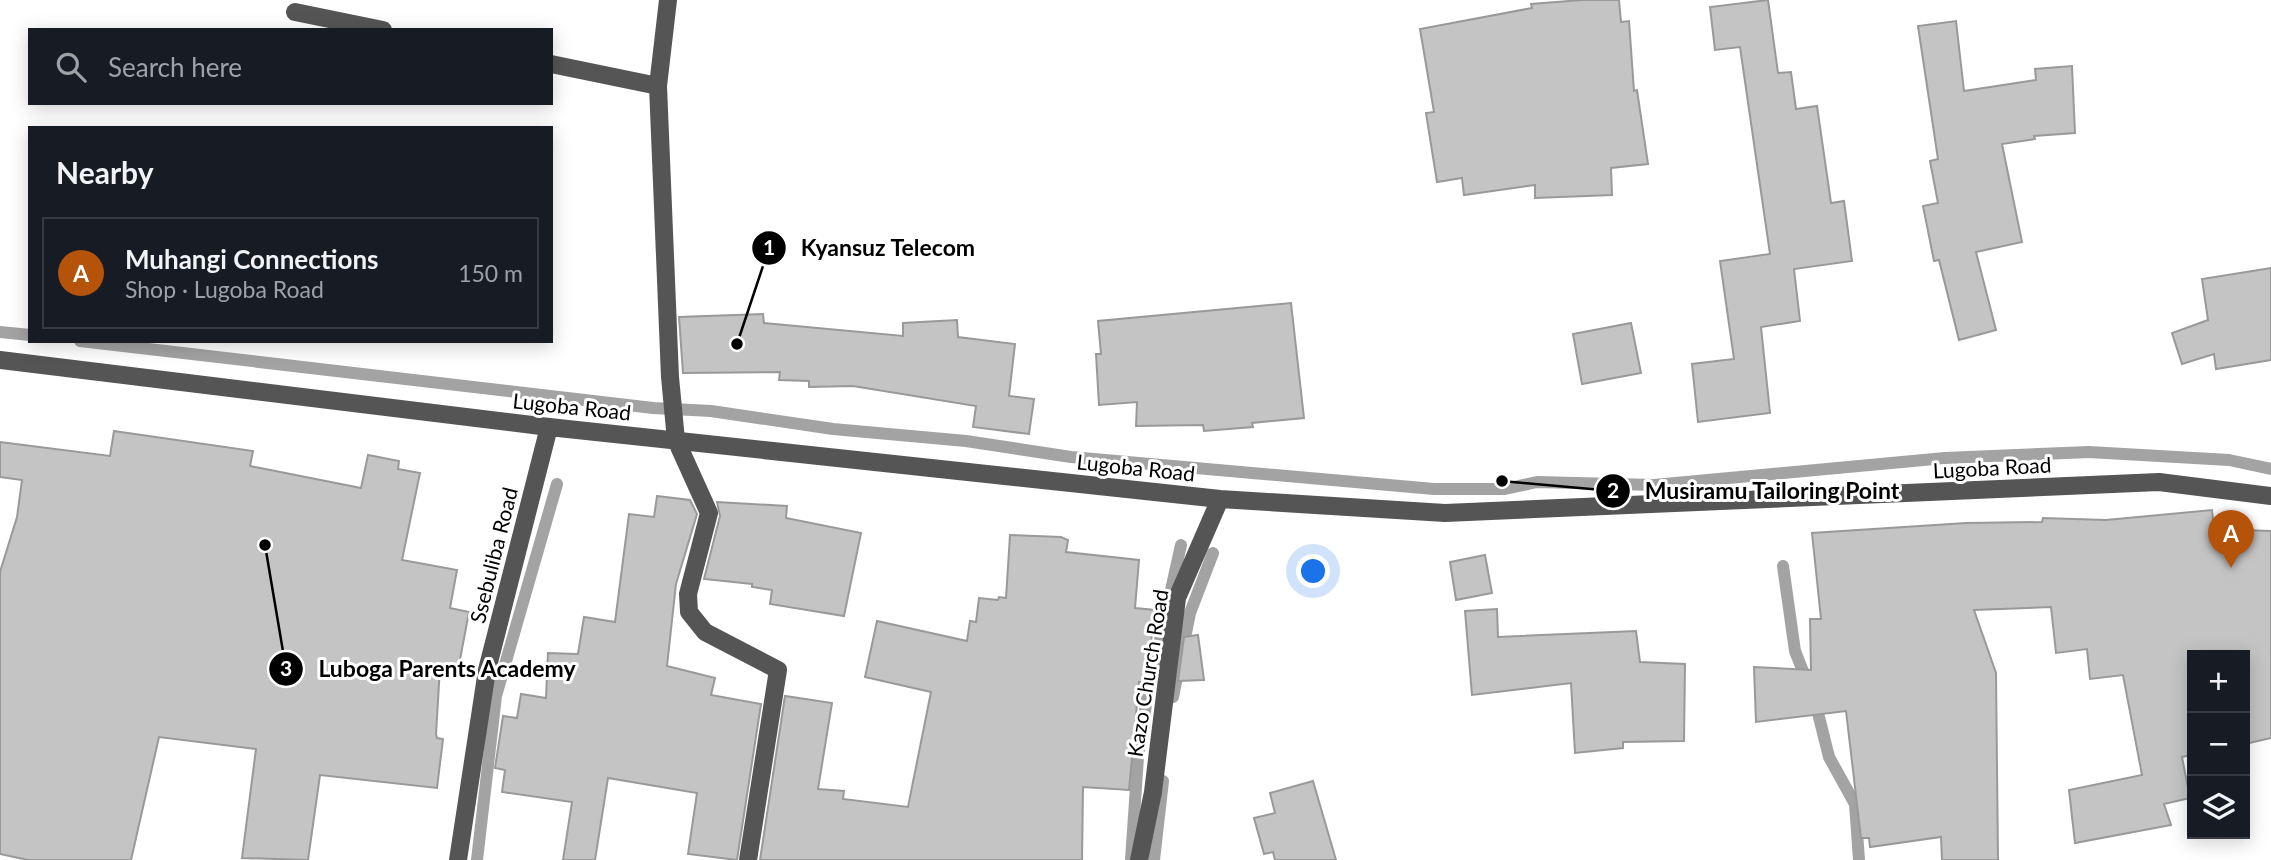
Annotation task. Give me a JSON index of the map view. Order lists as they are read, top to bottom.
{
  "streets": {
    "street": ["Lugoba Road", "Ssebuliba Road", "Kazo Church Road"]
  },
  "crossings": [
    ["Lugoba Road", "Ssebuliba Road"],
    ["Lugoba Road", "Kazo Church Road"]
  ],
  "places": ["Kyansuz Telecom", "Musiramu Tailoring Point", "Luboga Parents Academy"],
  "page": {
    "search": "Search here",
    "heading": "Nearby",
    "list": [
      {
        "mark": "A",
        "name": "Muhangi Connections",
        "note": "Shop · Lugoba Road",
        "value": "150 m"
      }
    ],
    "pins": "A",
    "map_buttons": ["+", "−"]
  }
}
